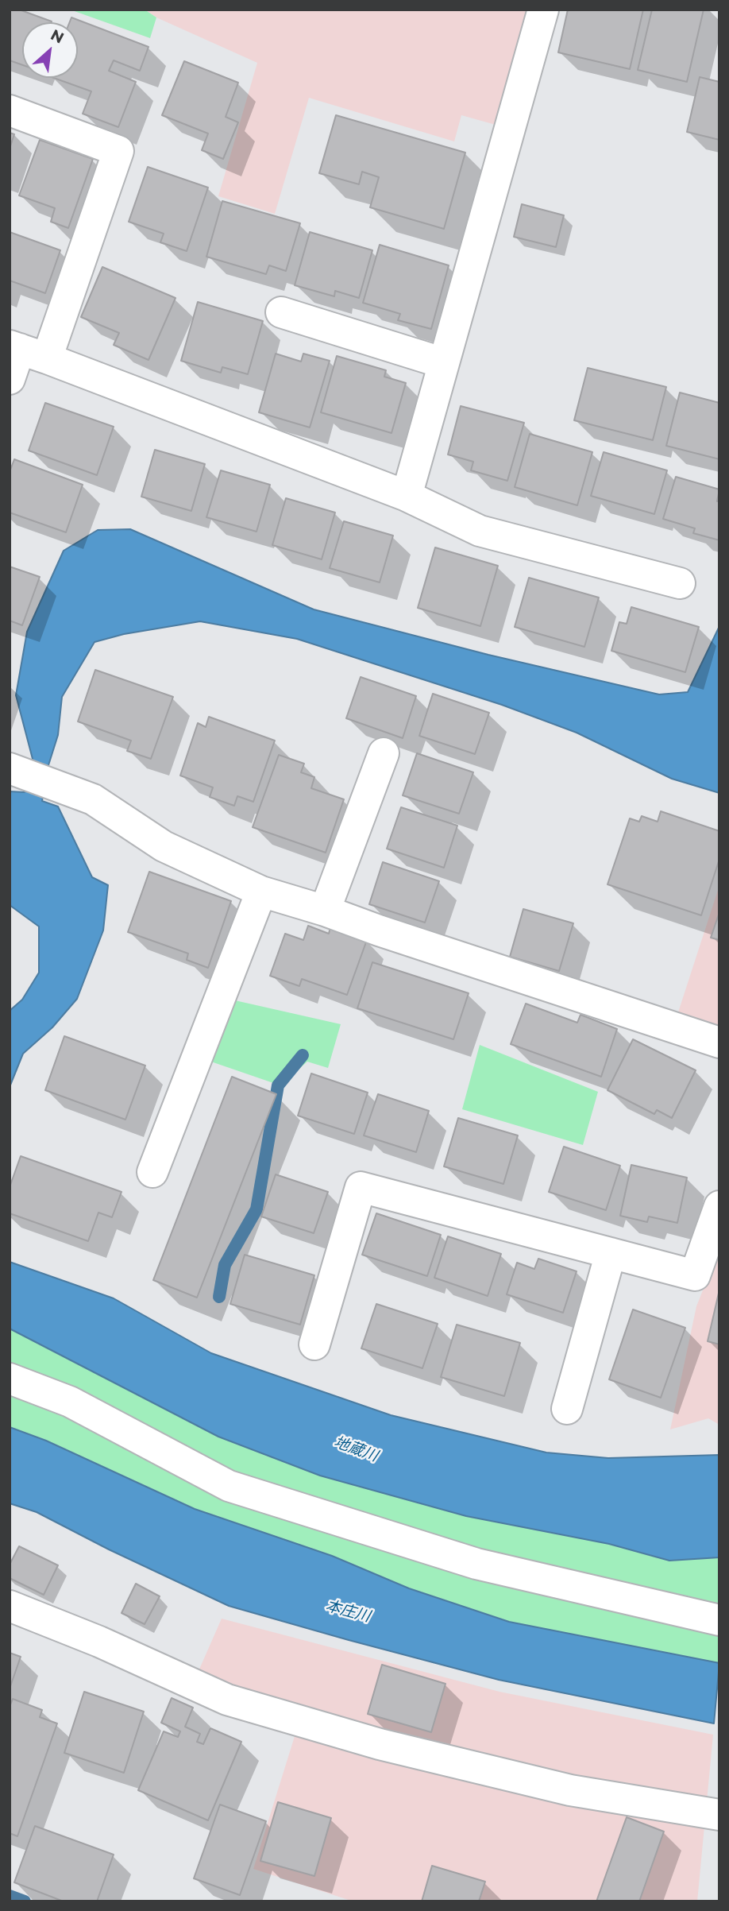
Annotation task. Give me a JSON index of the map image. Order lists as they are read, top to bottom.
{
  "water": ["地蔵川", "本庄川"],
  "north": "top right"
}
